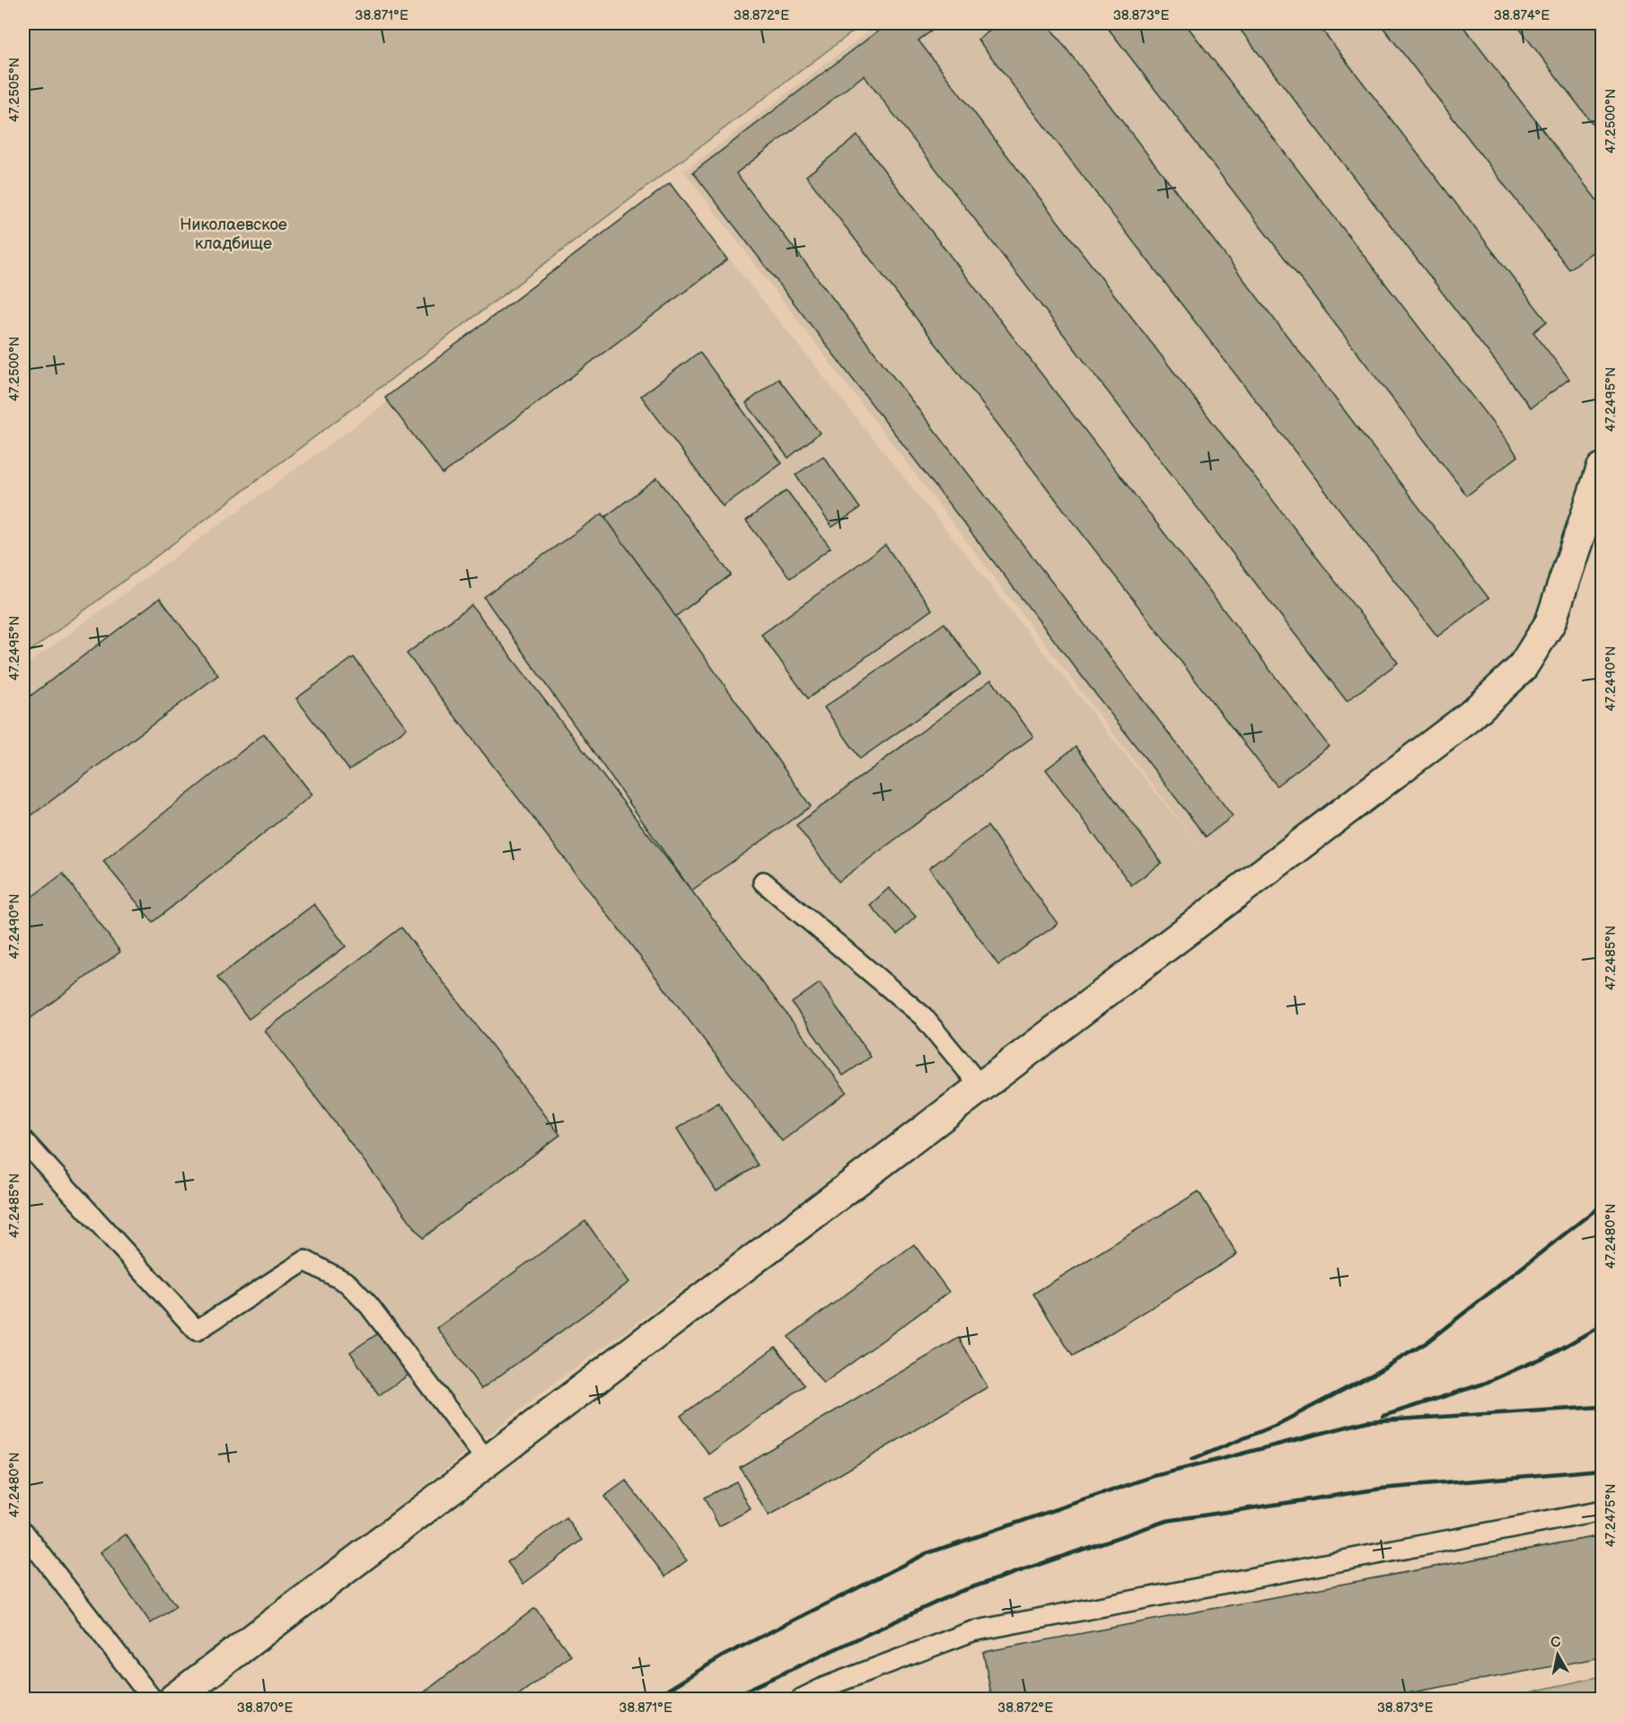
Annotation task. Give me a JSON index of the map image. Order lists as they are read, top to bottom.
{
  "parks": ["Николаевское кладбище"],
  "north": "top",
  "coordinates": [
    "38.871°E",
    "38.872°E",
    "38.873°E",
    "38.874°E",
    "47.2505°N",
    "47.2500°N",
    "47.2495°N",
    "47.2490°N",
    "47.2485°N",
    "47.2480°N",
    "47.2475°N",
    "38.870°E"
  ]
}
